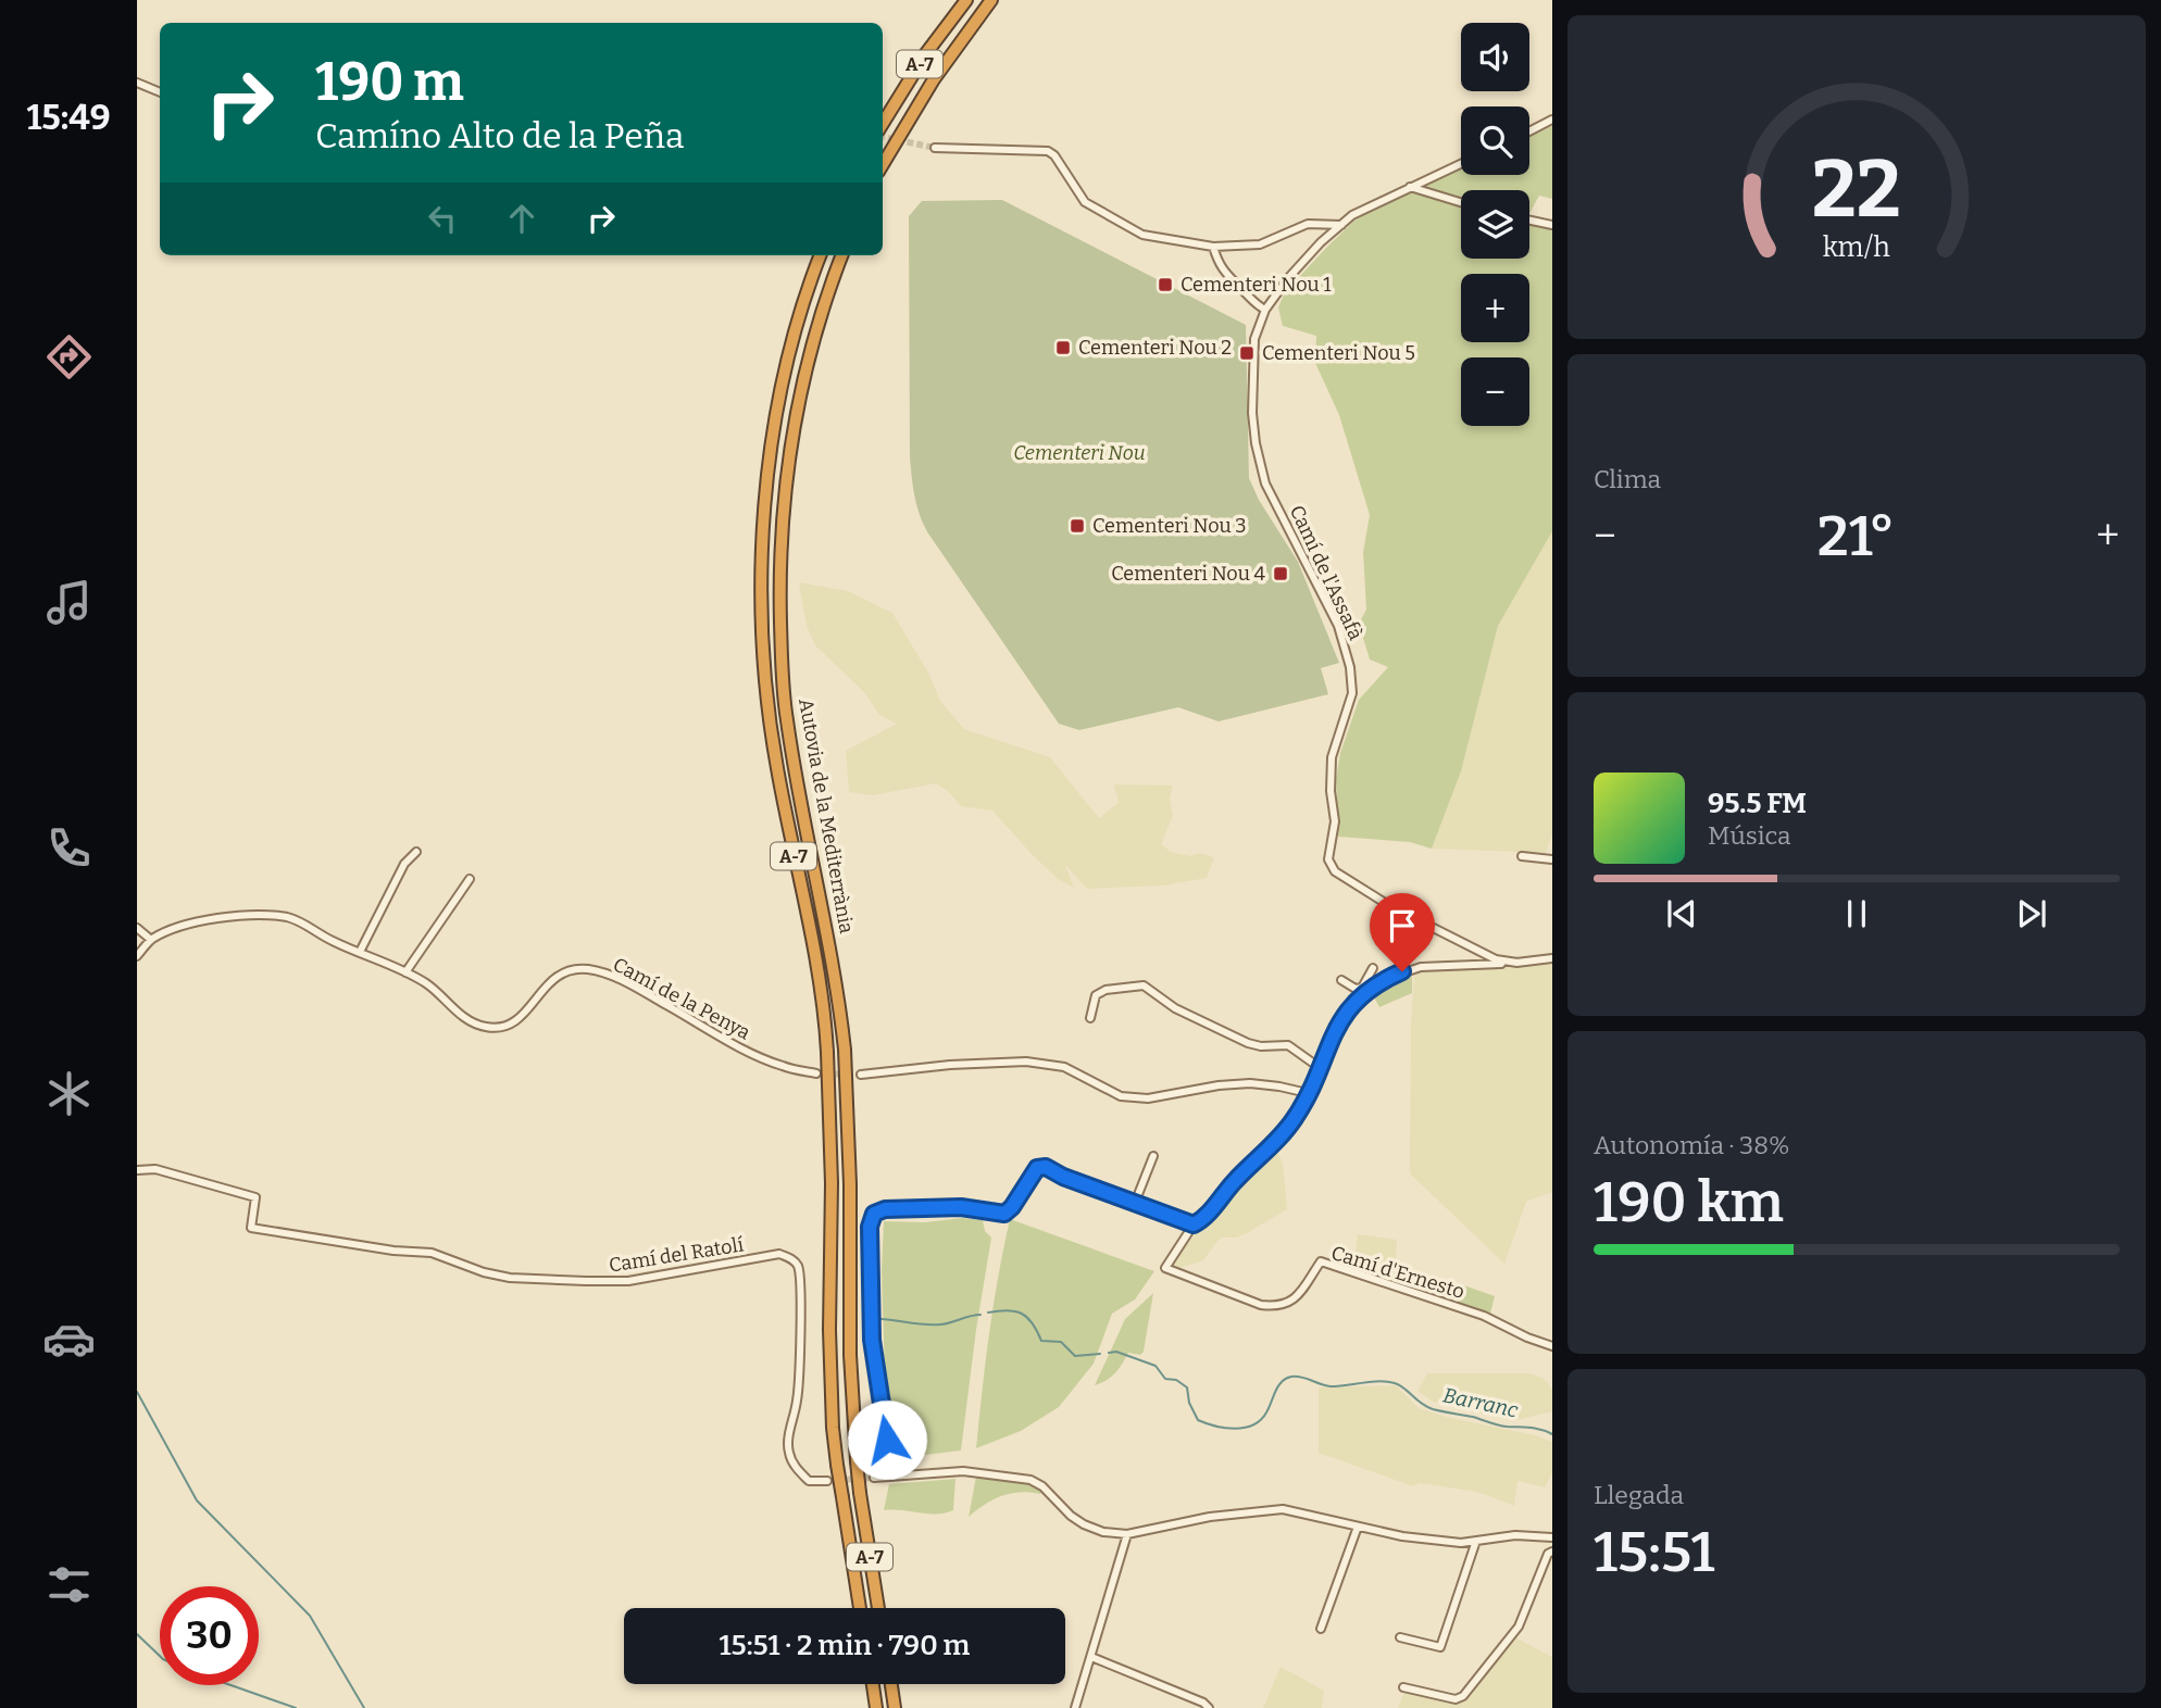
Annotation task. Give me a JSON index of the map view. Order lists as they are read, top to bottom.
{
  "streets": {
    "highway": ["A-7", "Autovia de la Mediterrània"],
    "street": [
      "Camí de l'Assafà",
      "Camí de la Penya",
      "Camí del Ratolí",
      "Camí d'Ernesto"
    ]
  },
  "crossings": [
    ["Camí de l'Assafà", "Camí d'Ernesto"]
  ],
  "water": ["Barranc"],
  "parks": ["Cementeri Nou"],
  "places": {
    "transit": [
      "Cementeri Nou 1",
      "Cementeri Nou 2",
      "Cementeri Nou 5",
      "Cementeri Nou 3",
      "Cementeri Nou 4"
    ]
  },
  "page": {
    "tabs": "15:49",
    "map_buttons": ["+", "−"],
    "turn": ["190 m", "Camíno Alto de la Peña"],
    "tile": [
      "Clima",
      ["Autonomía · 38%", "190 km"],
      ["Llegada", "15:51"]
    ],
    "heat": ["−", "21°", "+"],
    "song": ["95.5 FM", "Música"],
    "limit": "30",
    "trip": "15:51 · 2 min · 790 m",
    "gauge": ["22", "km/h"]
  }
}
